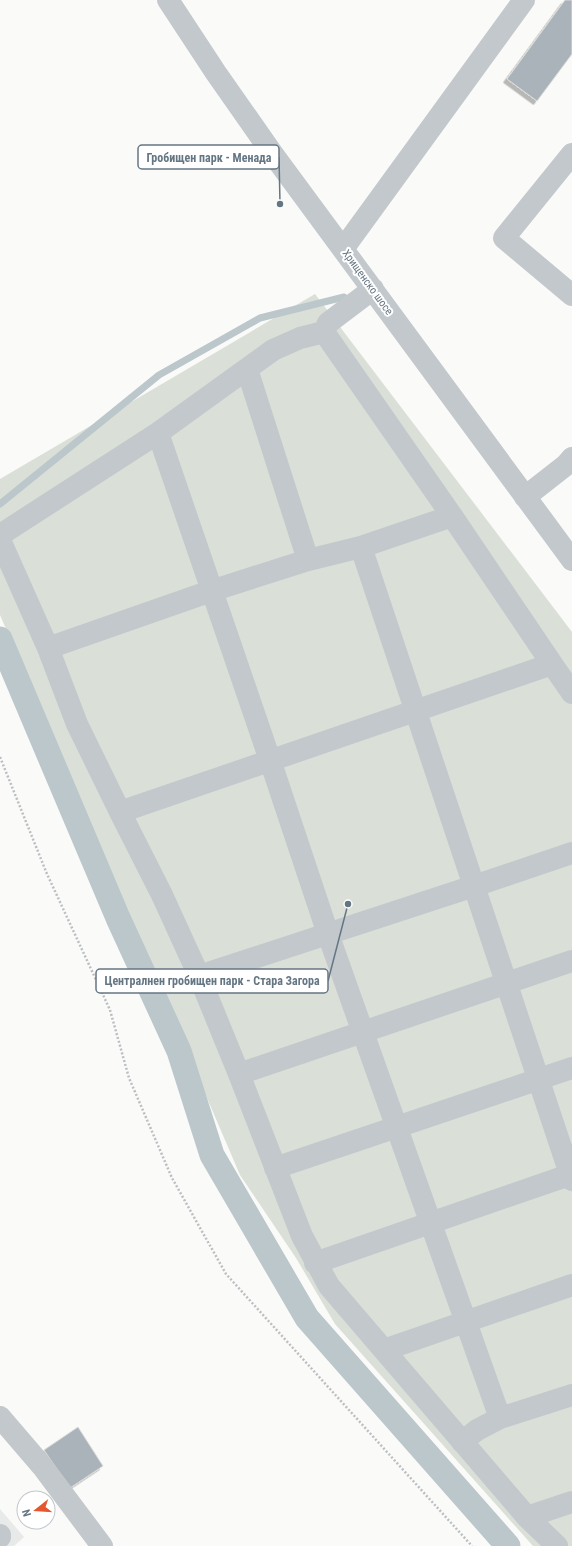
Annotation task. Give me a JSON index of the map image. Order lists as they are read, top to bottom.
{
  "streets": {
    "street": ["Хрищенско шосе"]
  },
  "places": ["Гробищен парк - Менада", "Централнен гробищен парк - Стара Загора"],
  "north": "left"
}
